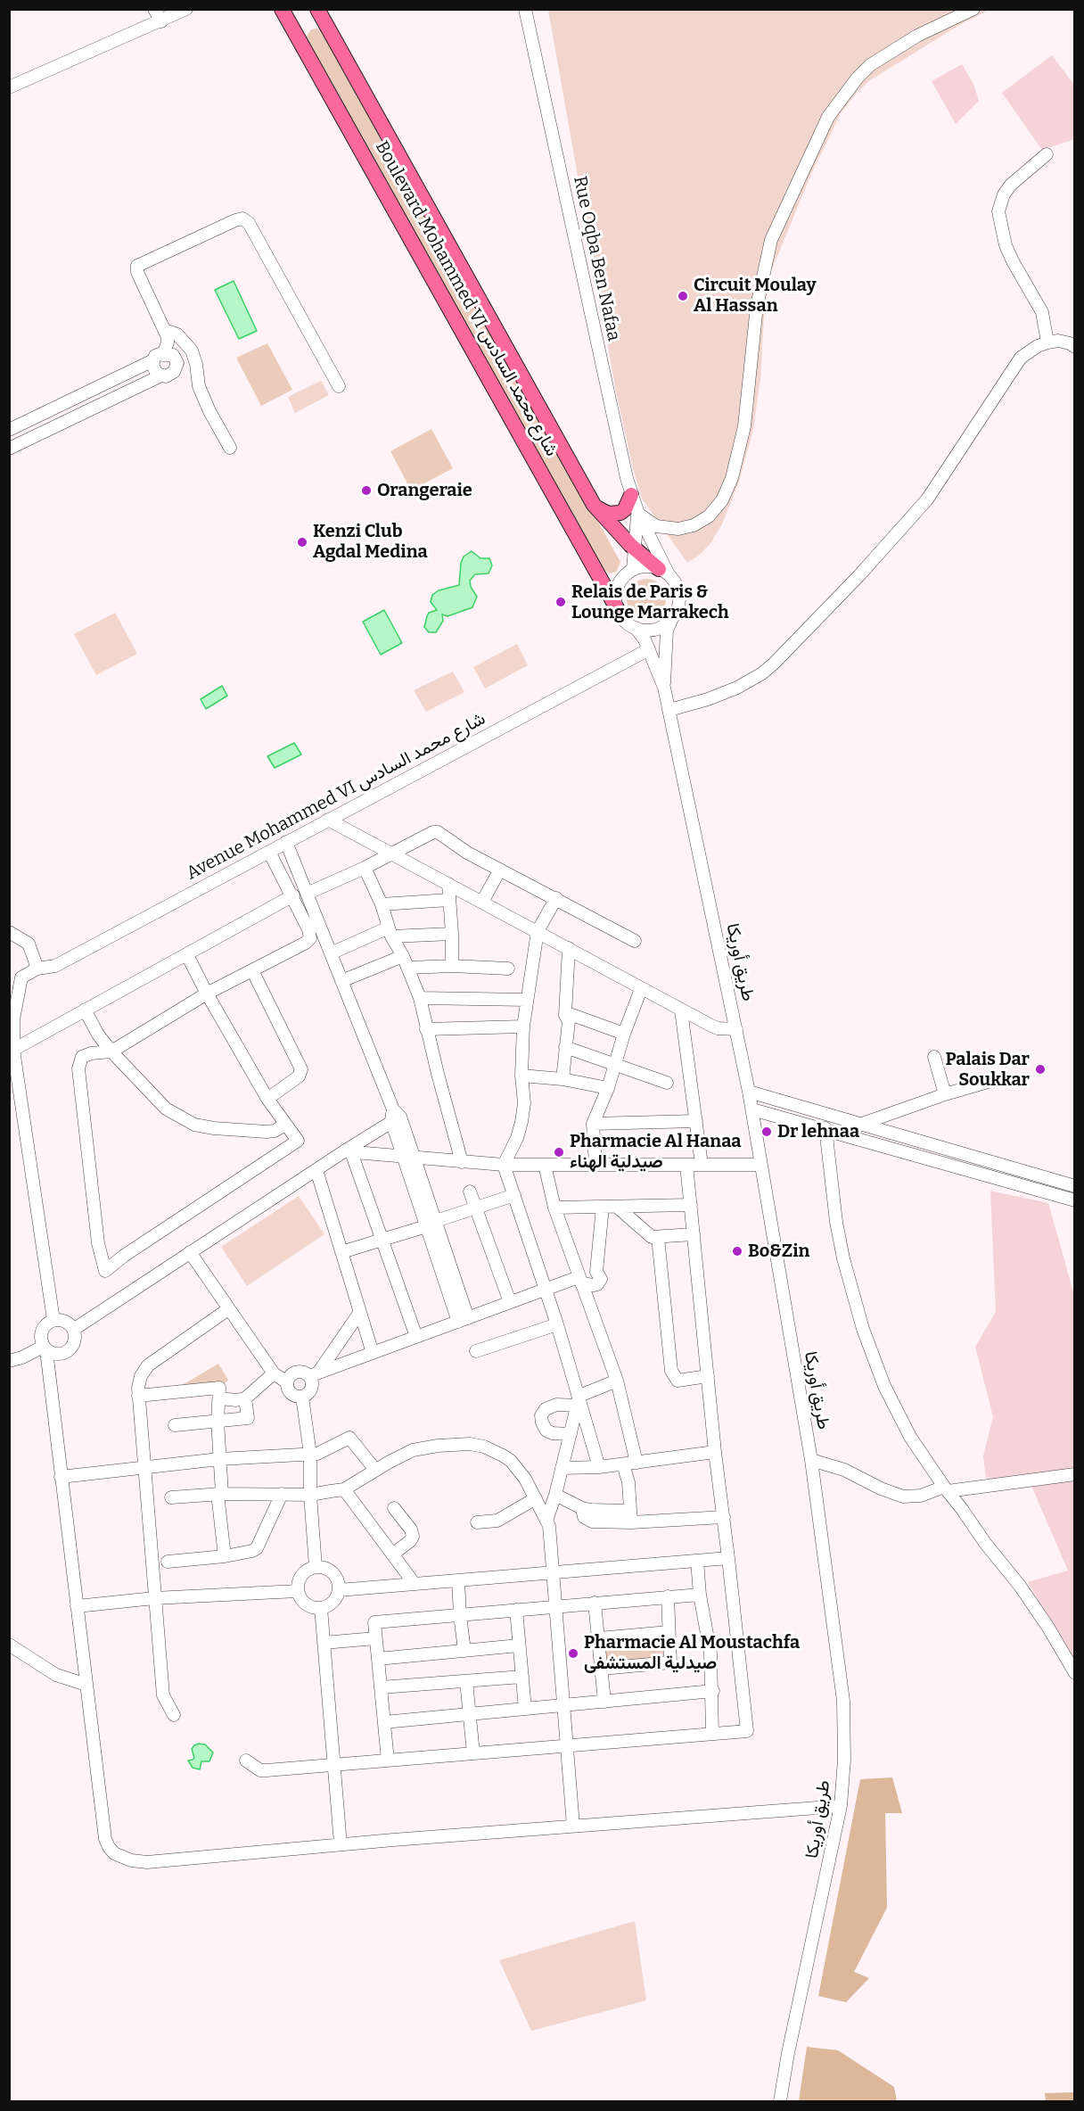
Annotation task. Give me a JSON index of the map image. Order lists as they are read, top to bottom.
{
  "streets": {
    "main road": ["Boulevard Mohammed VI شارع محمد السادس"],
    "street": ["Rue Oqba Ben Nafaa", "Avenue Mohammed VI شارع محمد السادس", "طريق أوريكا"]
  },
  "crossings": [
    ["Rue Oqba Ben Nafaa", "Boulevard Mohammed VI شارع محمد السادس"],
    ["Rue Oqba Ben Nafaa", "طريق أوريكا"],
    ["Boulevard Mohammed VI شارع محمد السادس", "طريق أوريكا"],
    ["Avenue Mohammed VI شارع محمد السادس", "طريق أوريكا"]
  ],
  "places": [
    "Circuit Moulay Al Hassan",
    "Orangeraie",
    "Kenzi Club Agdal Medina",
    "Relais de Paris & Lounge Marrakech",
    "Palais Dar Soukkar",
    "Dr lehnaa",
    "Pharmacie Al Hanaa صيدلية الهناء",
    "Bo&Zin",
    "Pharmacie Al Moustachfa صيدلية المستشفى"
  ]
}
